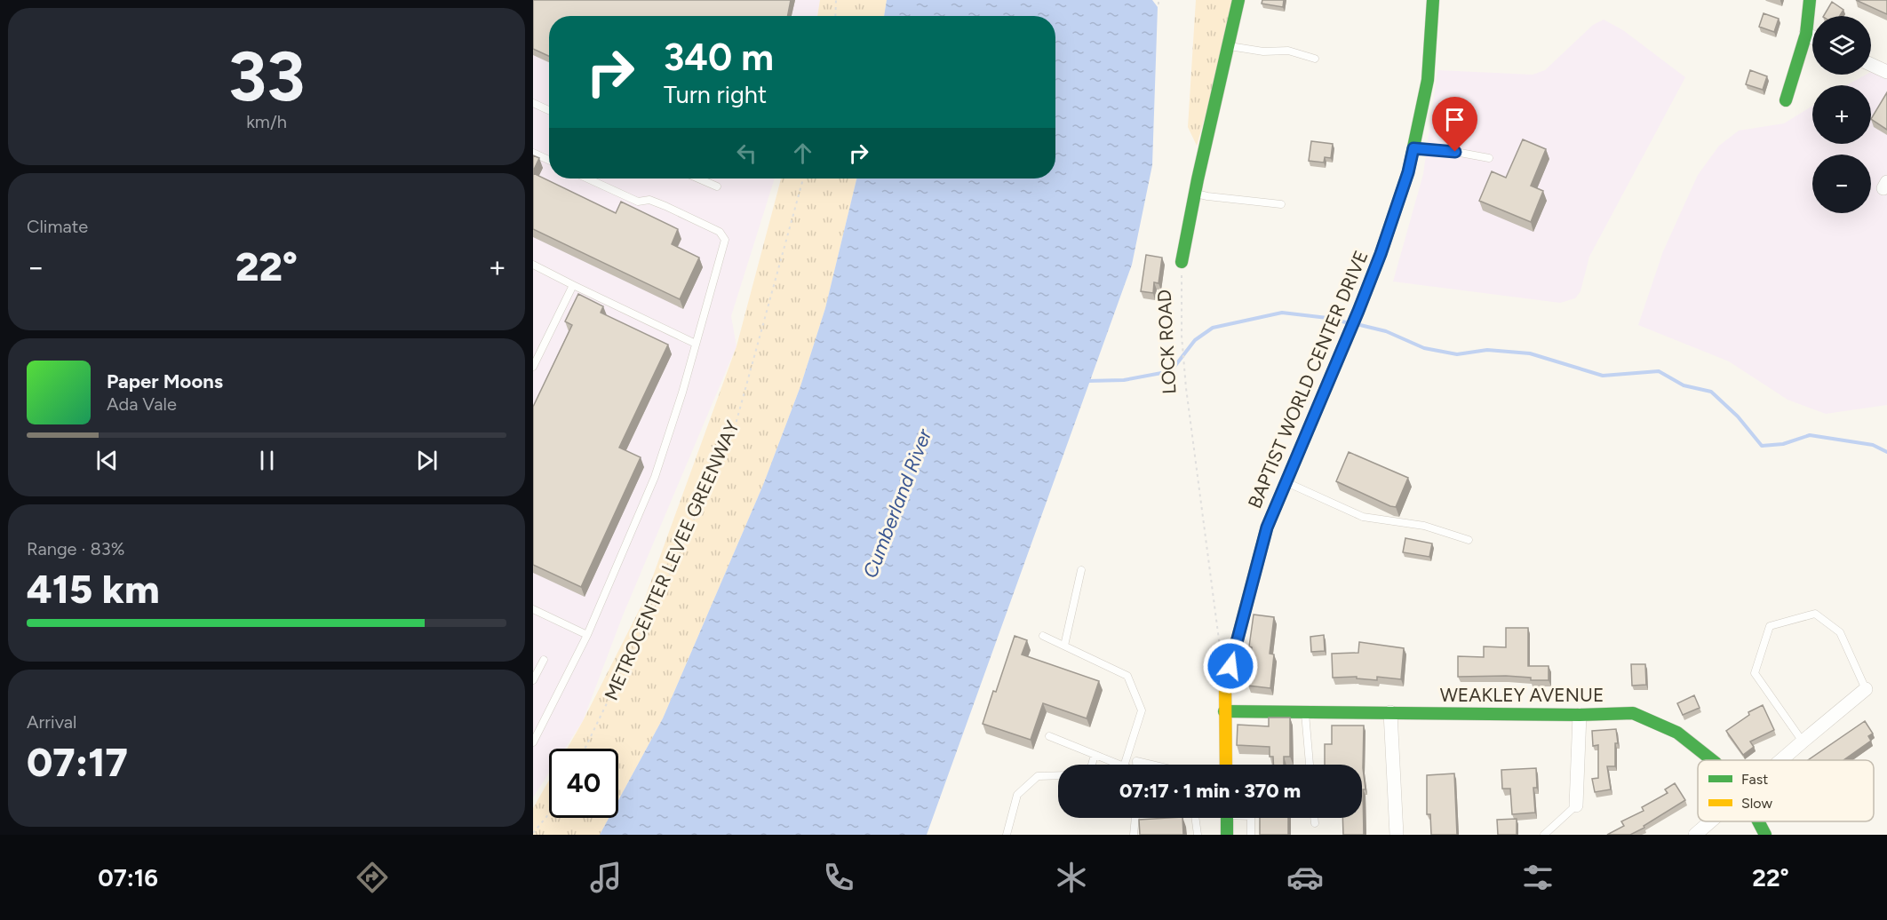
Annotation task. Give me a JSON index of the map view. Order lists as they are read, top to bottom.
{
  "streets": {
    "street": ["LOCK ROAD", "BAPTIST WORLD CENTER DRIVE", "WEAKLEY AVENUE"],
    "path": ["METROCENTER LEVEE GREENWAY"]
  },
  "crossings": [
    ["BAPTIST WORLD CENTER DRIVE", "WEAKLEY AVENUE"]
  ],
  "water": ["Cumberland River"],
  "legend": ["Fast", "Slow"],
  "page": {
    "tile": [
      ["33", "km/h"],
      "Climate",
      ["Range · 83%", "415 km"],
      ["Arrival", "07:17"]
    ],
    "map_buttons": ["+", "−"],
    "turn": ["340 m", "Turn right"],
    "heat": ["−", "22°", "+"],
    "song": ["Paper Moons", "Ada Vale"],
    "limit": "40",
    "trip": "07:17 · 1 min · 370 m",
    "tabs": ["07:16", "22°"]
  }
}
